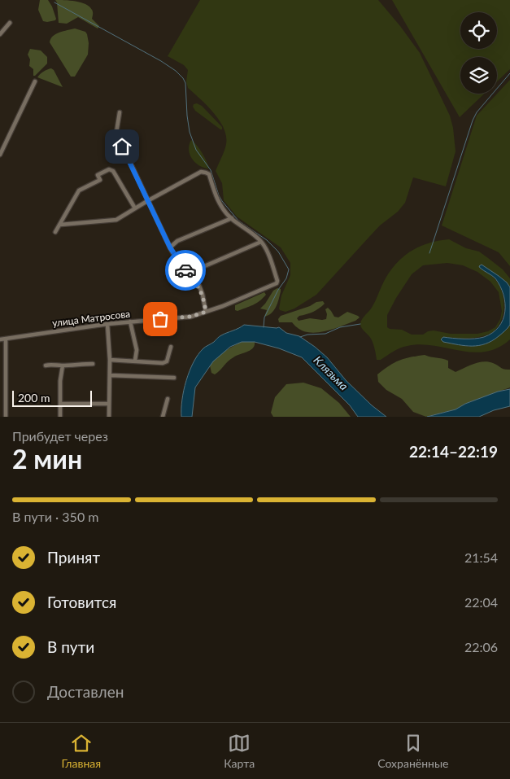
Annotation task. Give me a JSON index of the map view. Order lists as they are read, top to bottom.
{
  "streets": {
    "street": ["улица Матросова"]
  },
  "water": ["Клязьма"],
  "scale_bar": "200 m",
  "page": {
    "scale": "200 m",
    "heading": ["2 мин", "Прибудет через", "22:14–22:19"],
    "bar": "В пути · 350 m",
    "list": [
      ["Принят", "21:54"],
      ["Готовится", "22:04"],
      ["В пути", "22:06"],
      "Доставлен"
    ],
    "tabs": ["Главная", "Карта", "Сохранённые"]
  }
}
